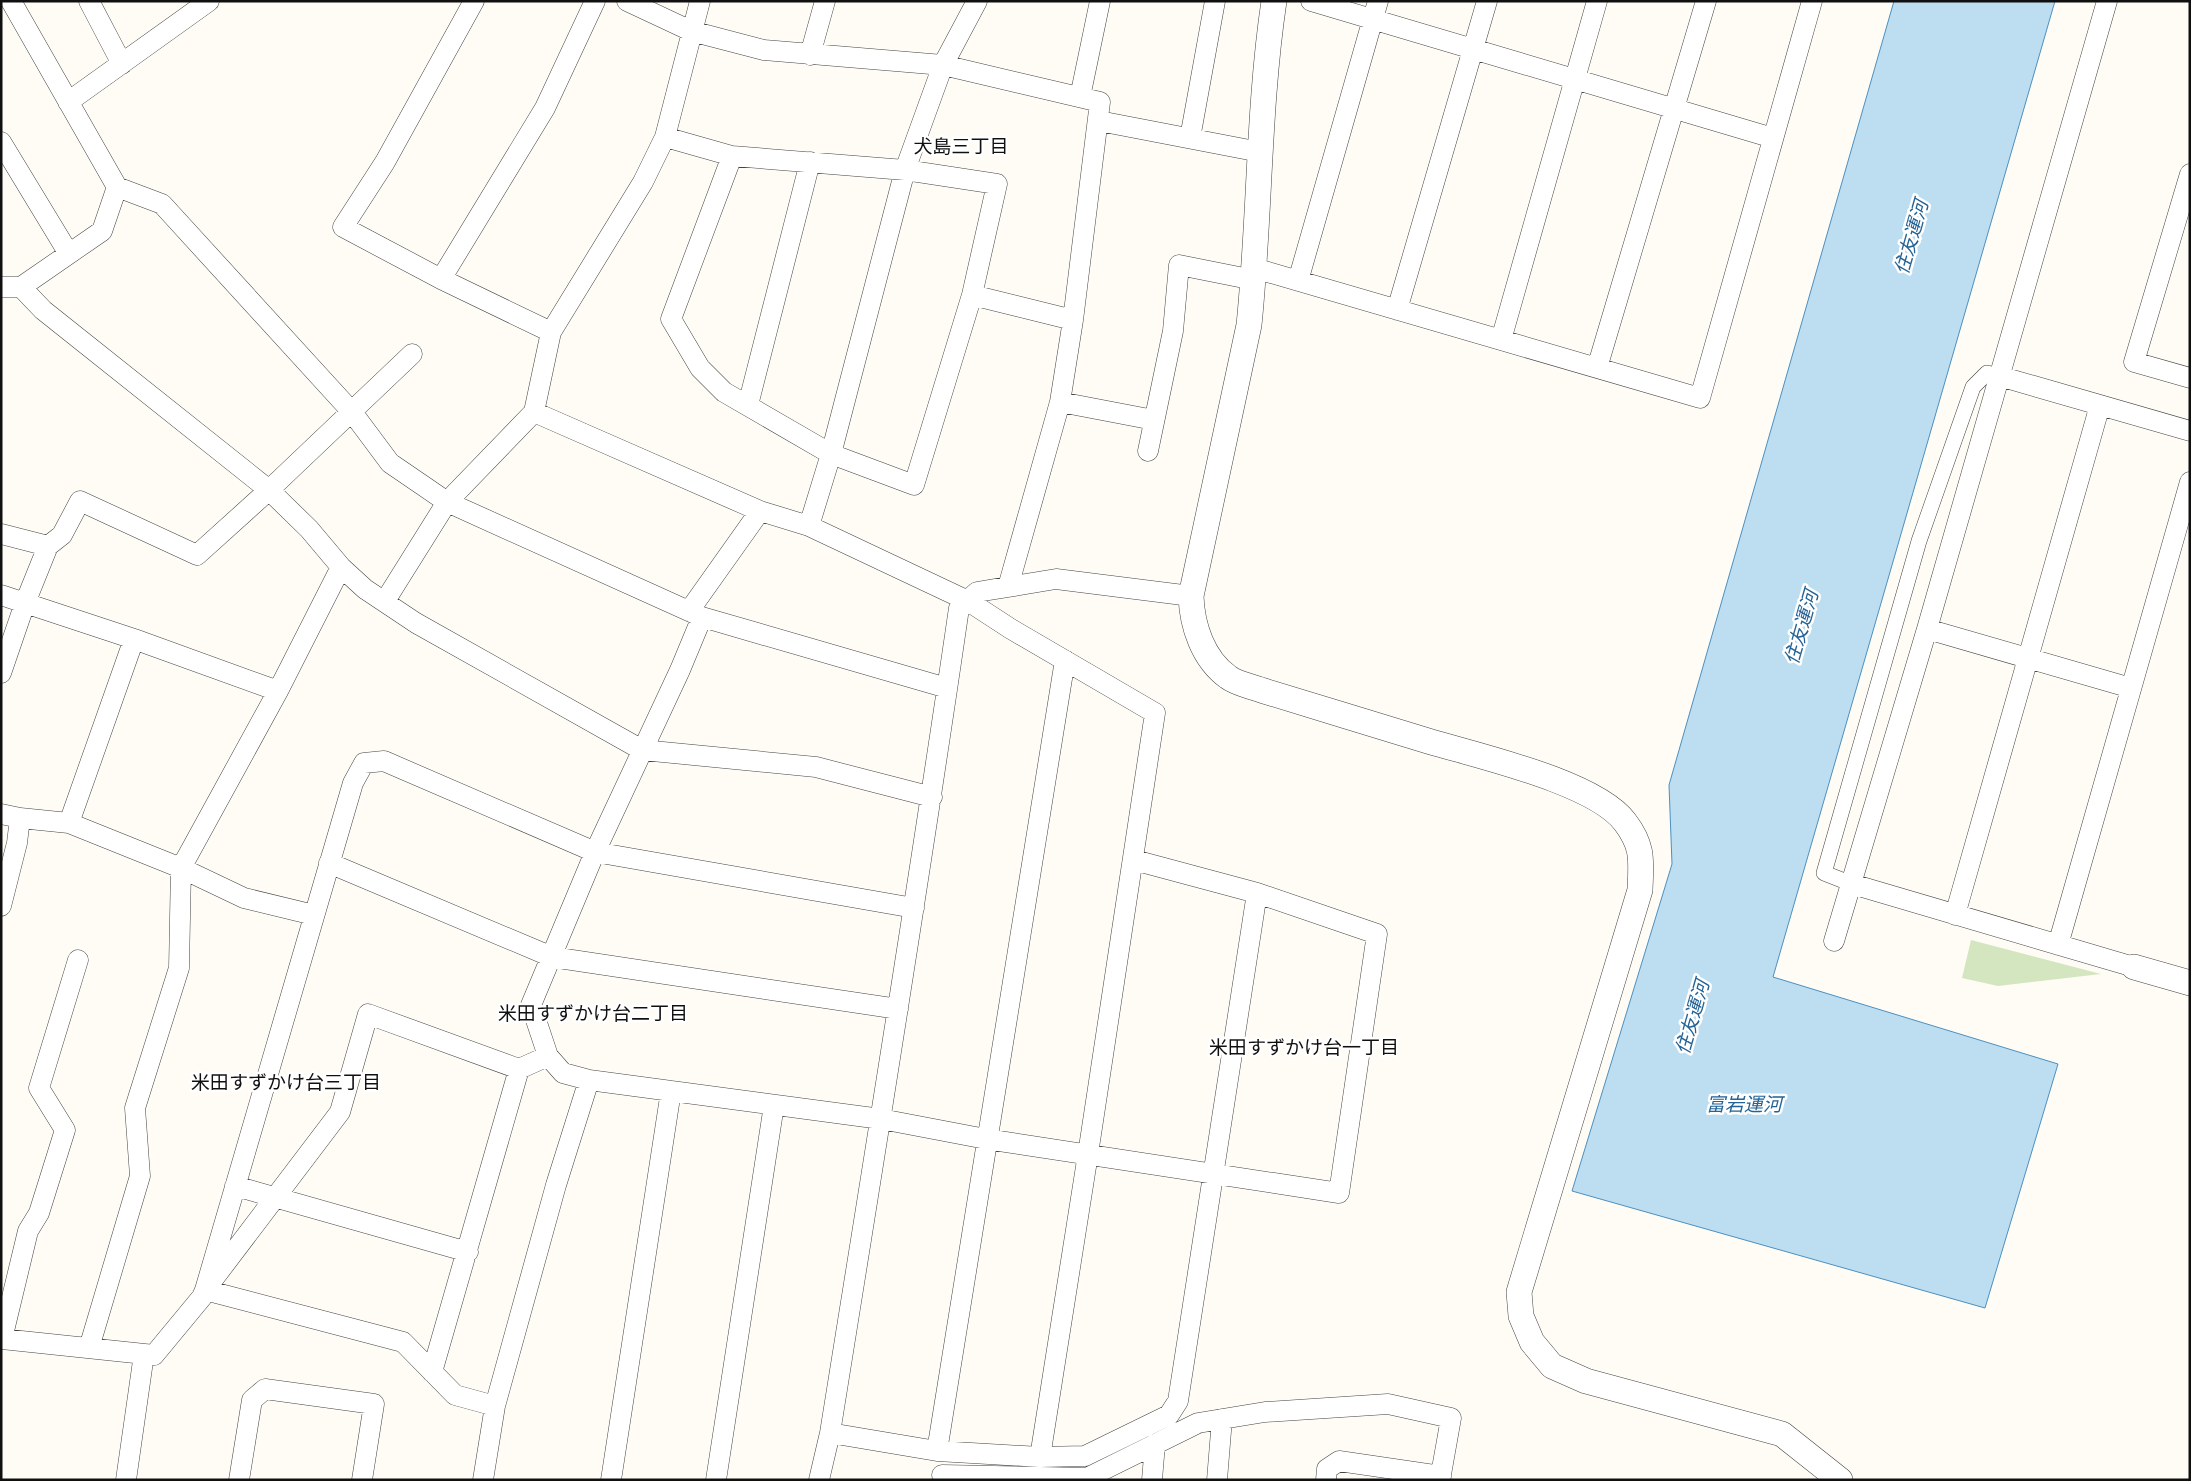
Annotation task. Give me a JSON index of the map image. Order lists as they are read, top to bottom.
{
  "districts": [
    "犬島三丁目",
    "米田すずかけ台二丁目",
    "米田すずかけ台一丁目",
    "米田すずかけ台三丁目"
  ],
  "water": ["住友運河", "富岩運河"]
}
